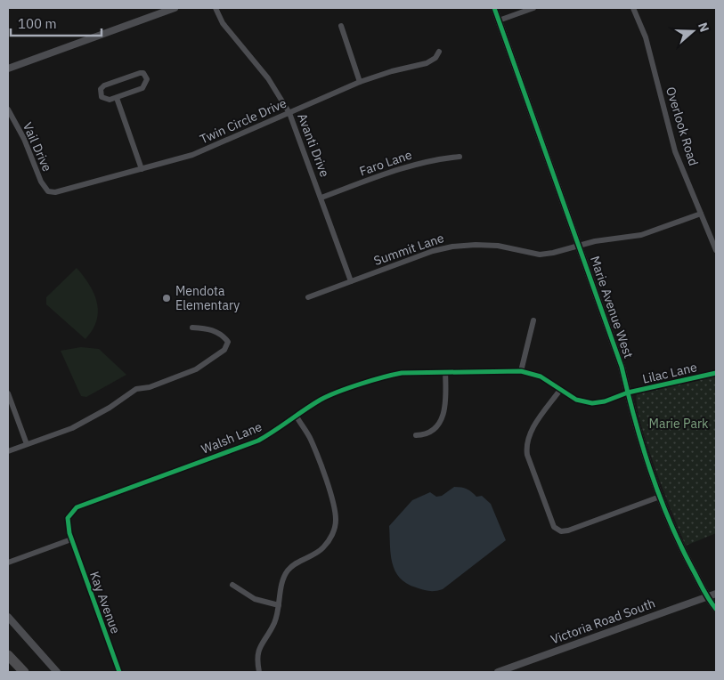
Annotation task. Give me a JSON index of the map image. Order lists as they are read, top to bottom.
{
  "streets": {
    "street": [
      "Twin Circle Drive",
      "Overlook Road",
      "Avanti Drive",
      "Vail Drive",
      "Faro Lane",
      "Summit Lane",
      "Marie Avenue West",
      "Lilac Lane",
      "Walsh Lane",
      "Kay Avenue",
      "Victoria Road South"
    ]
  },
  "crossings": [
    ["Twin Circle Drive", "Avanti Drive"],
    ["Twin Circle Drive", "Vail Drive"],
    ["Overlook Road", "Summit Lane"],
    ["Avanti Drive", "Faro Lane"],
    ["Avanti Drive", "Summit Lane"],
    ["Summit Lane", "Marie Avenue West"],
    ["Marie Avenue West", "Lilac Lane"],
    ["Marie Avenue West", "Walsh Lane"],
    ["Marie Avenue West", "Victoria Road South"],
    ["Lilac Lane", "Walsh Lane"],
    ["Walsh Lane", "Kay Avenue"]
  ],
  "parks": ["Marie Park"],
  "places": ["Mendota Elementary"],
  "scale_bar": "100 m",
  "north": "right"
}
